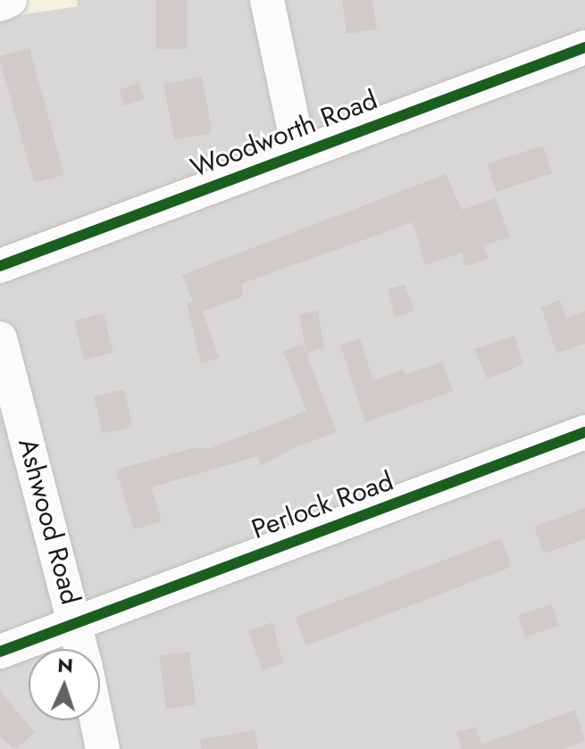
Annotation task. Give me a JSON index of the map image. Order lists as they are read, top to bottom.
{
  "streets": {
    "street": ["Woodworth Road", "Perlock Road", "Ashwood Road"]
  },
  "crossings": [
    ["Perlock Road", "Ashwood Road"]
  ],
  "north": "top"
}
